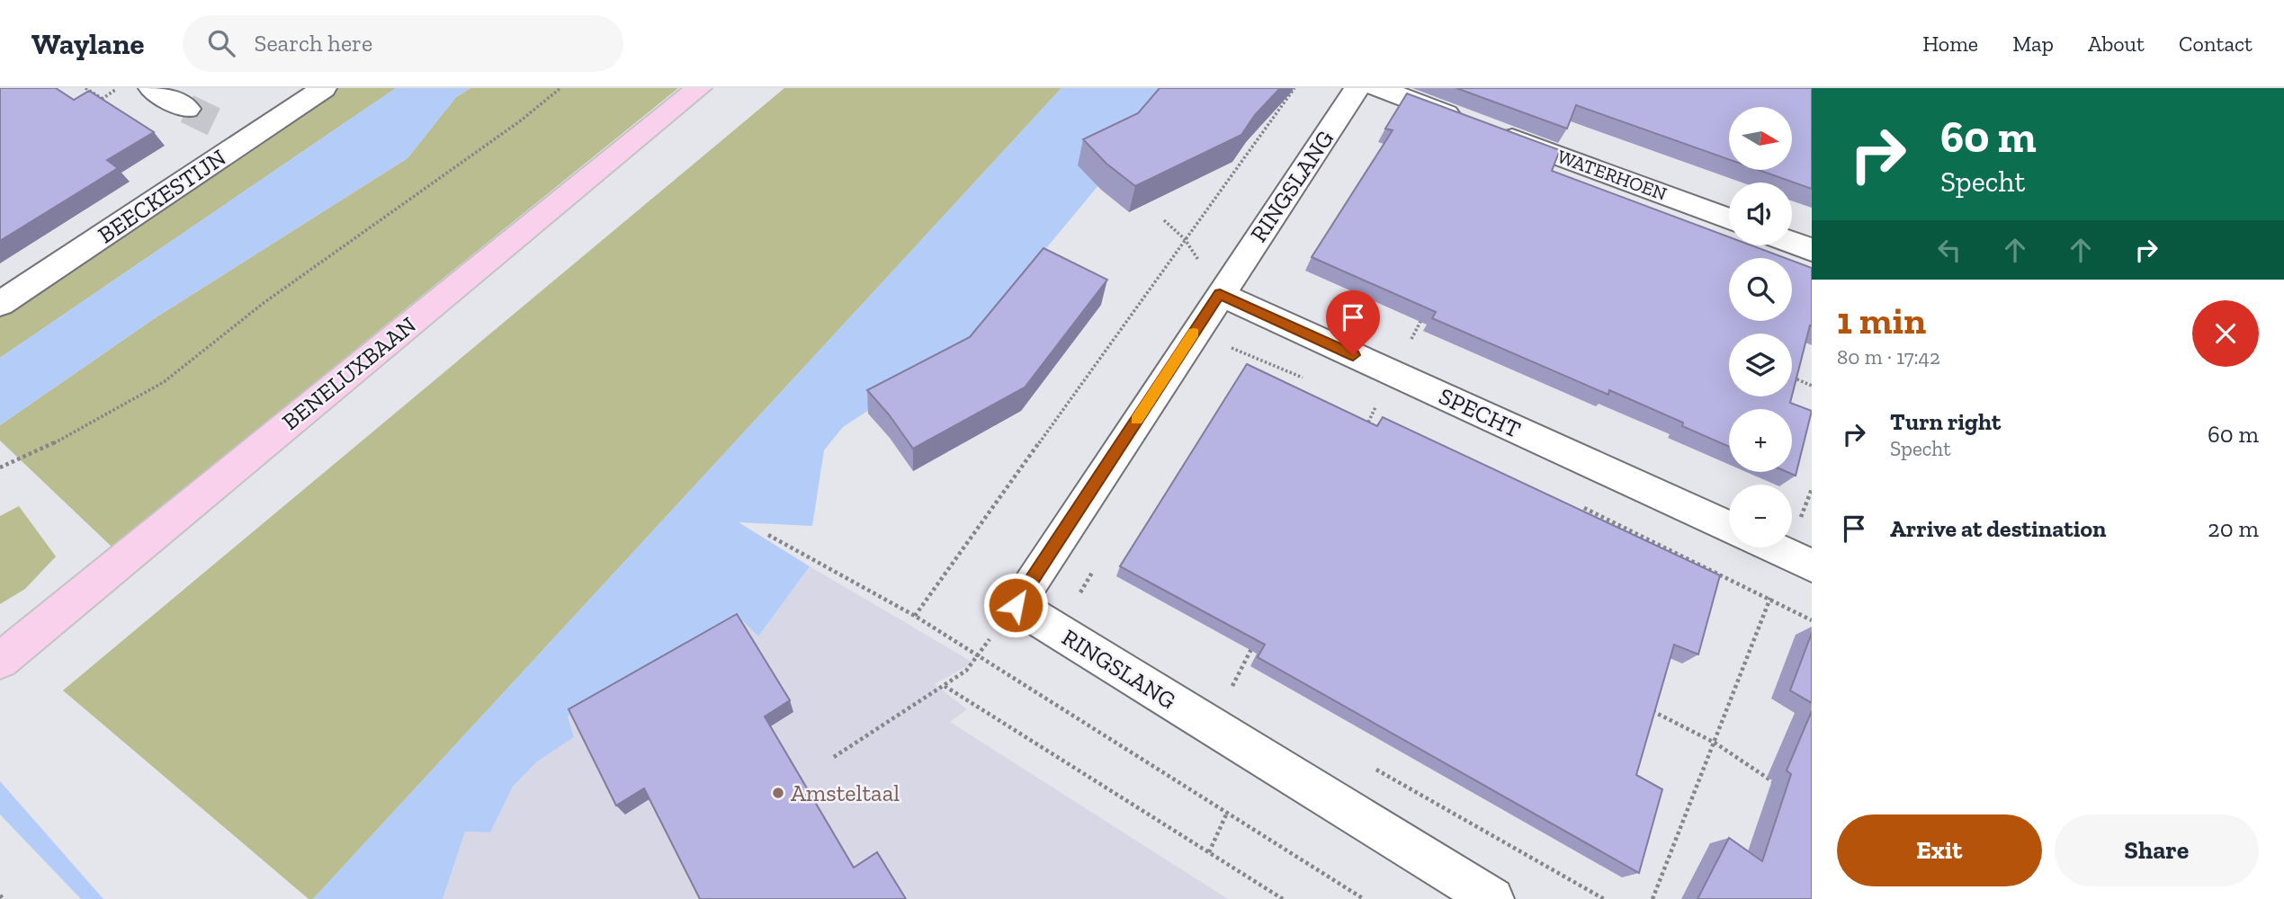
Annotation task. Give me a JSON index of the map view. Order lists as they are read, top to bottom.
{
  "streets": {
    "main road": ["BENELUXBAAN"],
    "street": [
      "WATERHOEN",
      "RINGSLANG",
      "BEECKESTIJN",
      "SPECHT"
    ]
  },
  "crossings": [
    ["RINGSLANG", "SPECHT"]
  ],
  "places": ["Amsteltaal"],
  "north": "right",
  "page": {
    "header": "Waylane",
    "search": "Search here",
    "nav": [
      "Home",
      "Map",
      "About",
      "Contact"
    ],
    "turn": ["60 m", "Specht"],
    "map_buttons": ["+", "−"],
    "heading": ["1 min", "80 m · 17:42"],
    "list": [
      {
        "name": "Turn right",
        "note": "Specht",
        "value": "60 m"
      },
      {
        "name": "Arrive at destination",
        "value": "20 m"
      }
    ],
    "buttons": ["Exit", "Share"]
  }
}
